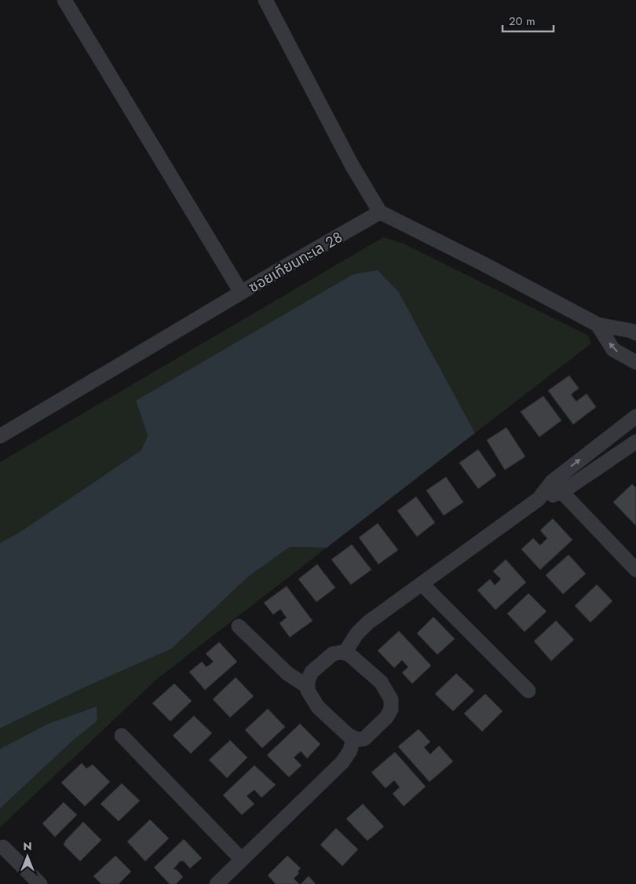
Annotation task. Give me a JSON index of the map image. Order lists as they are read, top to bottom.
{
  "streets": {
    "street": ["ซอยเทียนทะเล 28"]
  },
  "scale_bar": "20 m",
  "north": "top"
}
